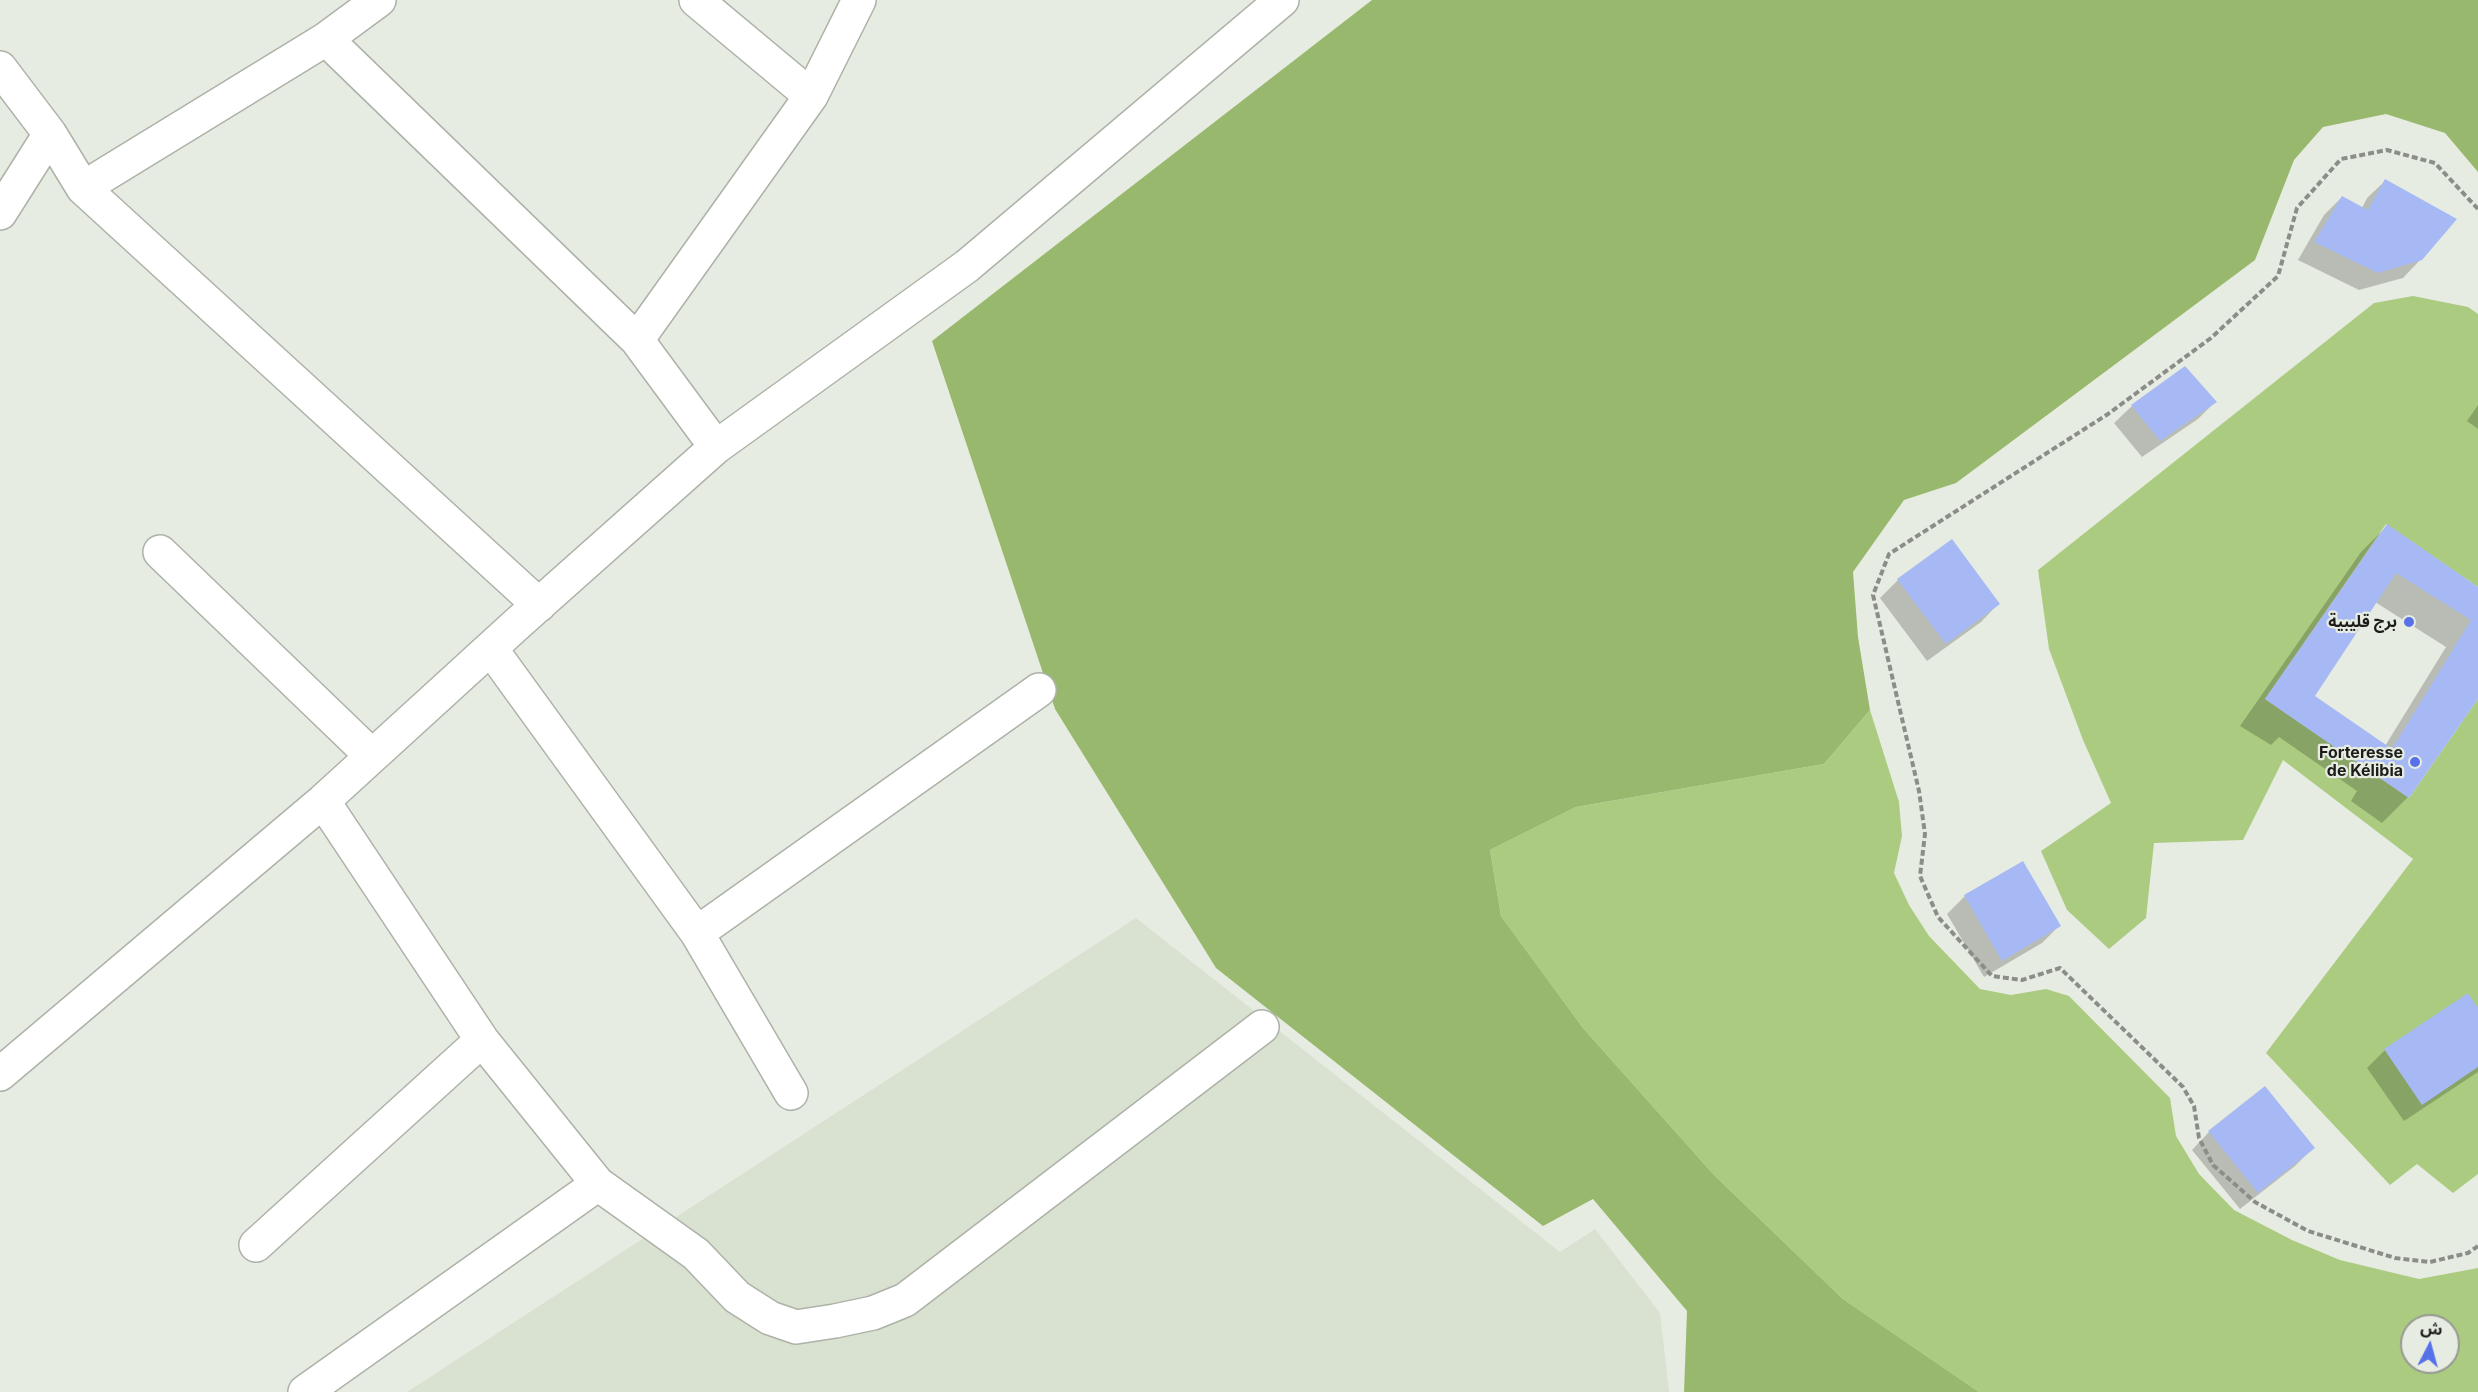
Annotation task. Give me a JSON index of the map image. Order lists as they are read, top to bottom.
{
  "places": ["برج قليبية", "Forteresse de Kélibia"],
  "north": "top"
}
